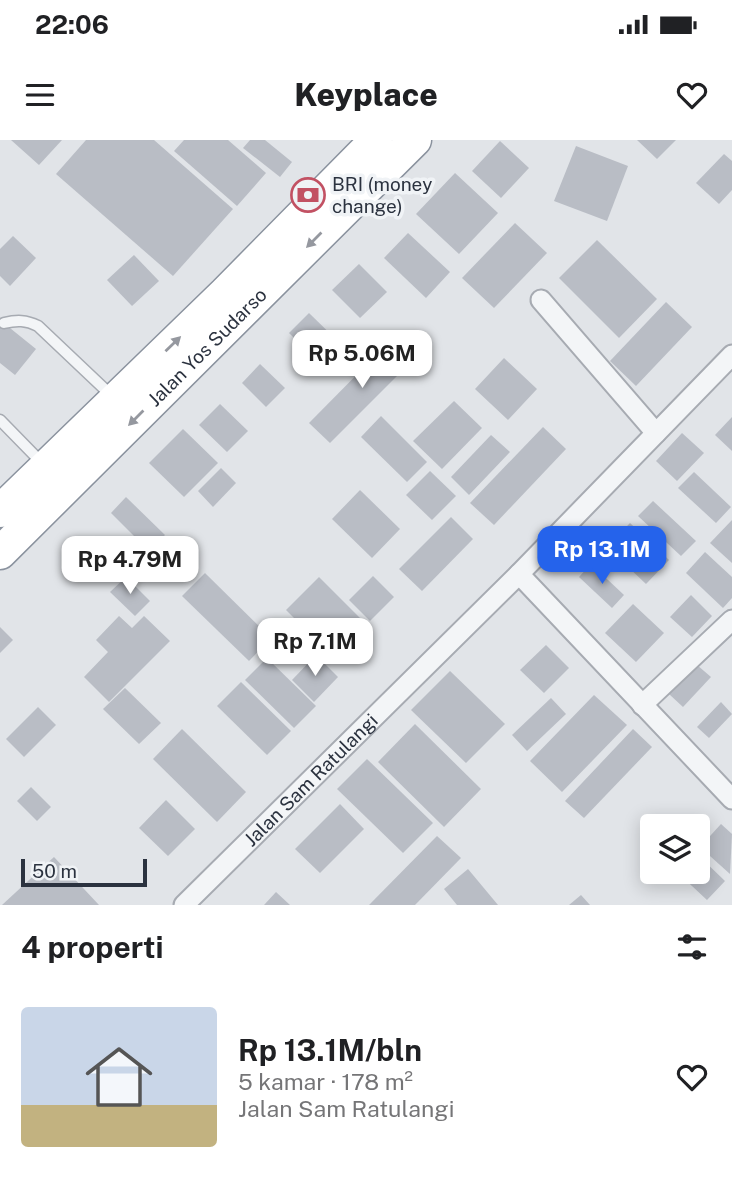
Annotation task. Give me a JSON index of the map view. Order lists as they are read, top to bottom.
{
  "streets": {
    "highway": ["Jalan Yos Sudarso"],
    "street": ["Jalan Sam Ratulangi"]
  },
  "places": {
    "bank": ["BRI (money change)"]
  },
  "scale_bar": "50 m",
  "page": {
    "status": "22:06",
    "header": "Keyplace",
    "price": [
      "Rp 5.06M",
      "Rp 13.1M",
      "Rp 4.79M",
      "Rp 7.1M"
    ],
    "scale": "50 m",
    "heading": "4 properti",
    "list": [
      {
        "name": "Rp 13.1M/bln",
        "note": "5 kamar · 178 m² · Jalan Sam Ratulangi"
      }
    ]
  }
}
